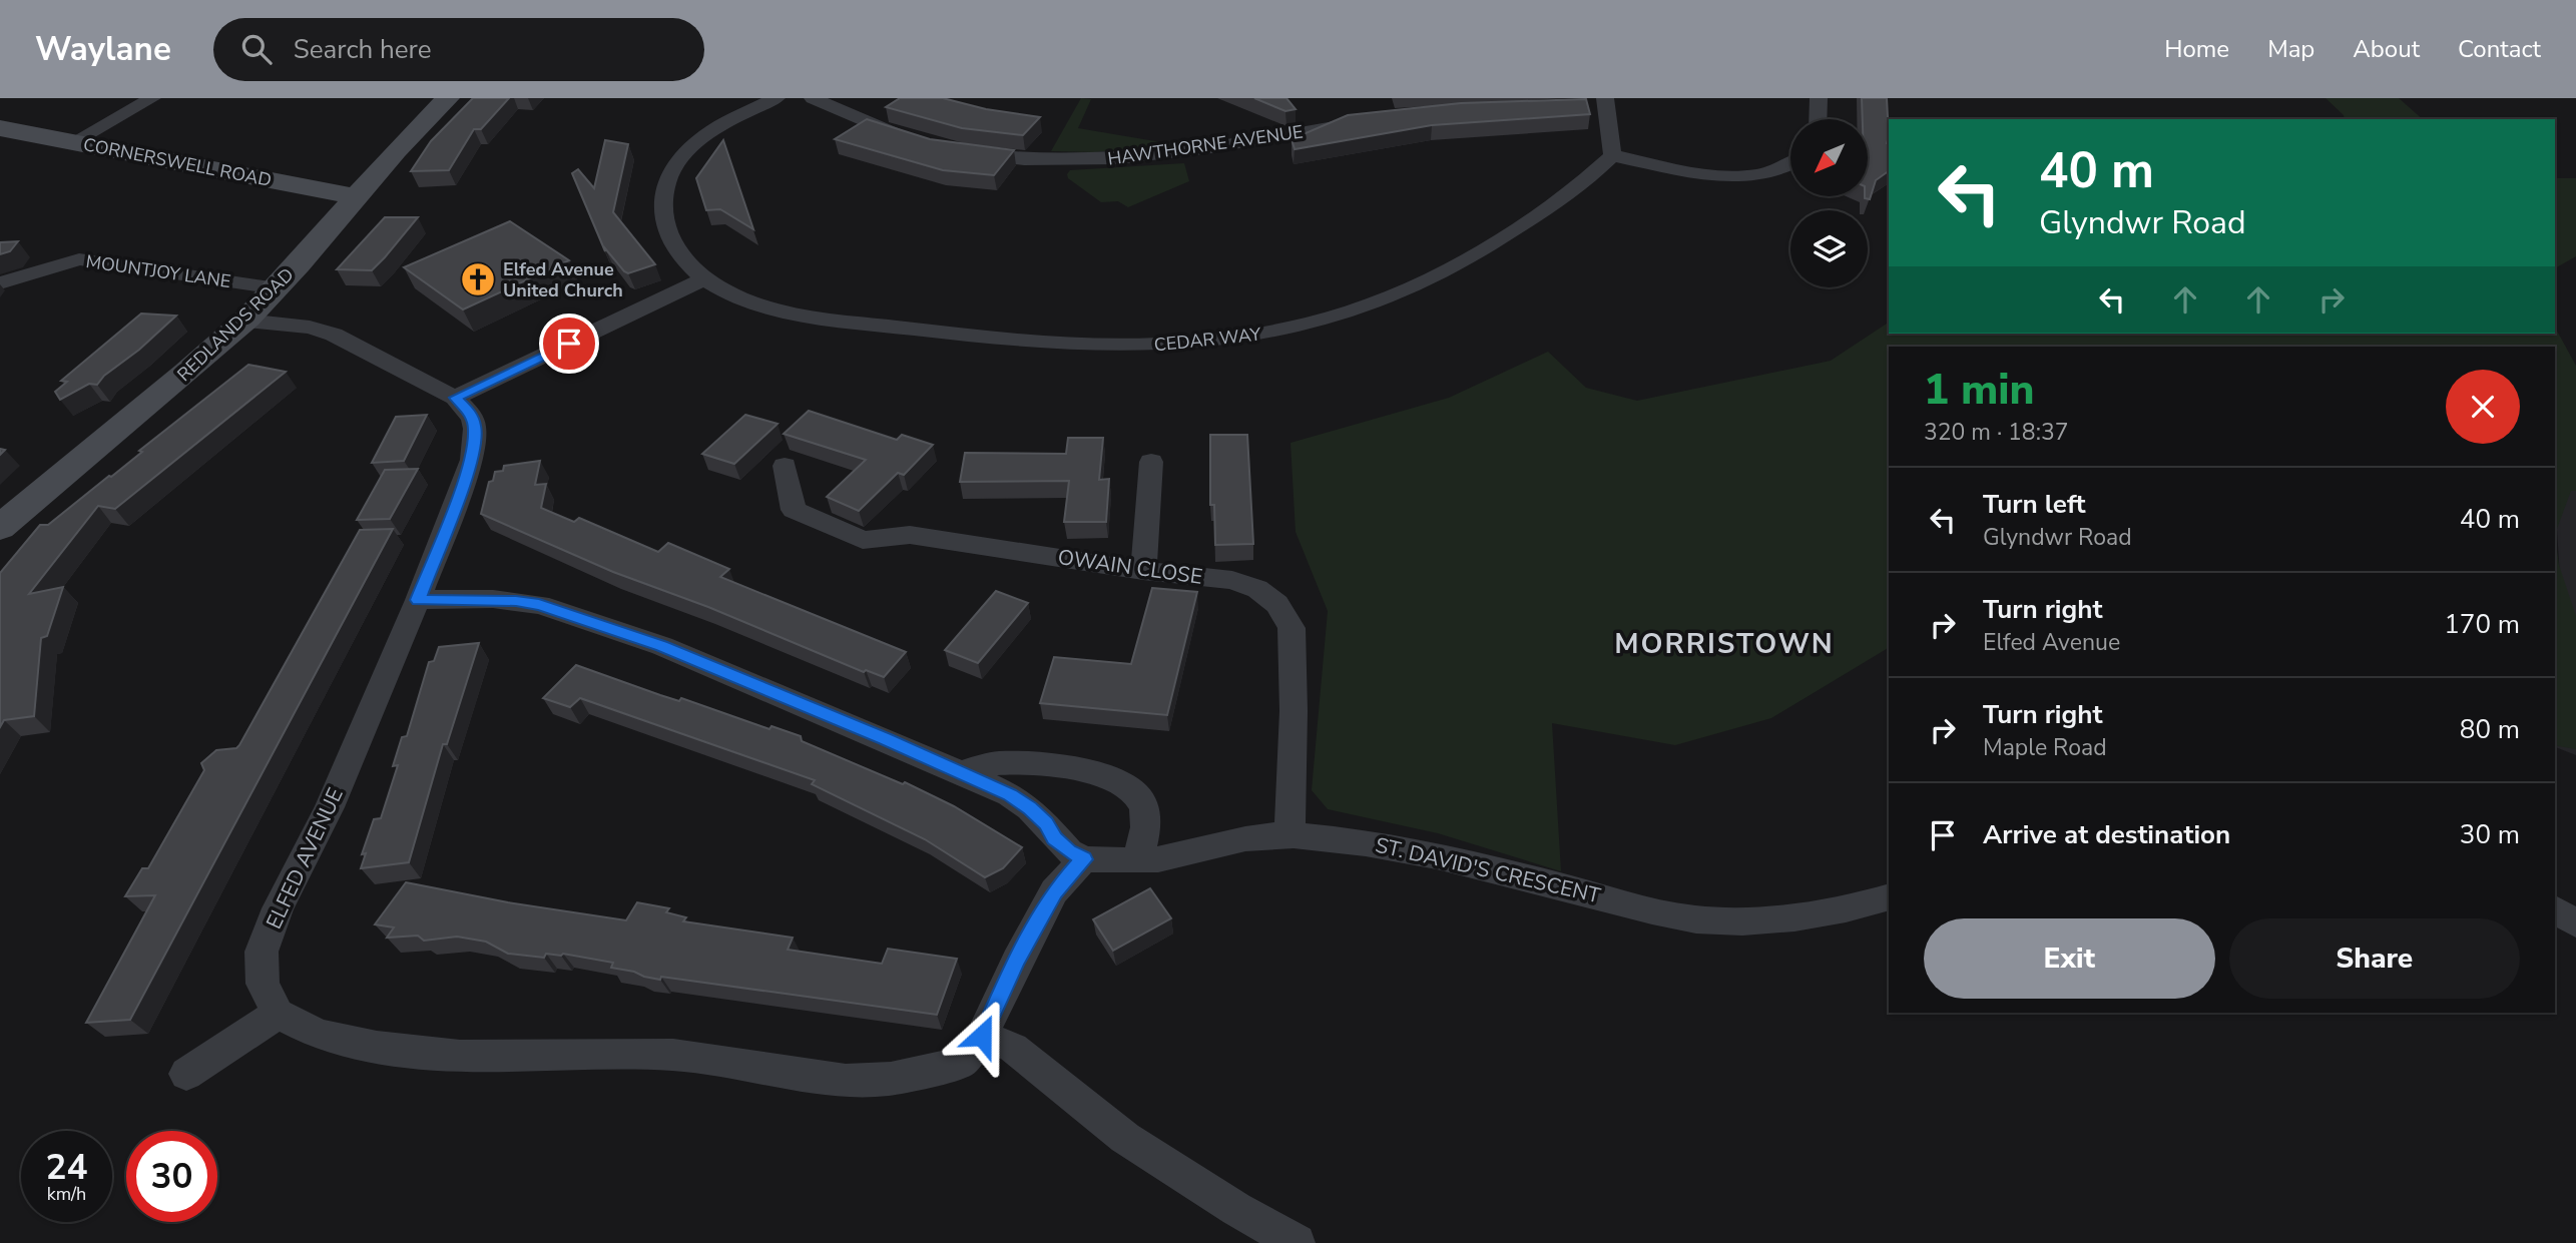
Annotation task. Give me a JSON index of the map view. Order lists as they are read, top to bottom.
{
  "streets": {
    "main road": ["CORNERSWELL ROAD", "REDLANDS ROAD"],
    "street": [
      "HAWTHORNE AVENUE",
      "MOUNTJOY LANE",
      "CEDAR WAY",
      "OWAIN CLOSE",
      "ELFED AVENUE",
      "ST. DAVID'S CRESCENT"
    ]
  },
  "crossings": [
    ["CORNERSWELL ROAD", "REDLANDS ROAD"],
    ["MOUNTJOY LANE", "REDLANDS ROAD"],
    ["REDLANDS ROAD", "ELFED AVENUE"],
    ["OWAIN CLOSE", "ST. DAVID'S CRESCENT"]
  ],
  "districts": ["MORRISTOWN"],
  "places": {
    "church": ["Elfed Avenue United Church"]
  },
  "north": "bottom left",
  "page": {
    "header": "Waylane",
    "search": "Search here",
    "nav": [
      "Home",
      "Map",
      "About",
      "Contact"
    ],
    "turn": ["40 m", "Glyndwr Road"],
    "heading": ["1 min", "320 m · 18:37"],
    "list": [
      {
        "name": "Turn left",
        "note": "Glyndwr Road",
        "value": "40 m"
      },
      {
        "name": "Turn right",
        "note": "Elfed Avenue",
        "value": "170 m"
      },
      {
        "name": "Turn right",
        "note": "Maple Road",
        "value": "80 m"
      },
      {
        "name": "Arrive at destination",
        "value": "30 m"
      }
    ],
    "buttons": ["Exit", "Share"],
    "speed": "24 km/h",
    "limit": "30"
  }
}
